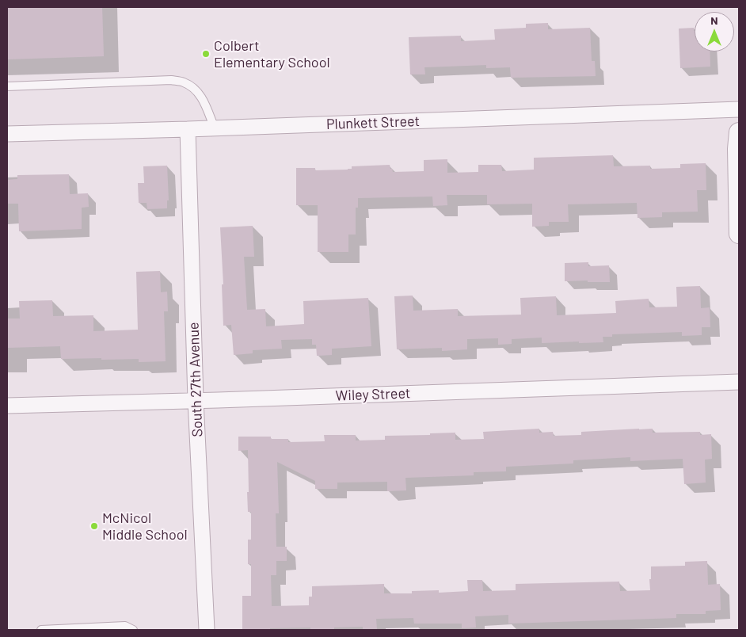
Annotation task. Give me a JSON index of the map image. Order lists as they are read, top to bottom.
{
  "streets": {
    "street": ["Plunkett Street", "South 27th Avenue", "Wiley Street"]
  },
  "crossings": [
    ["Plunkett Street", "South 27th Avenue"],
    ["South 27th Avenue", "Wiley Street"]
  ],
  "places": ["Colbert Elementary School", "McNicol Middle School"],
  "north": "top"
}
